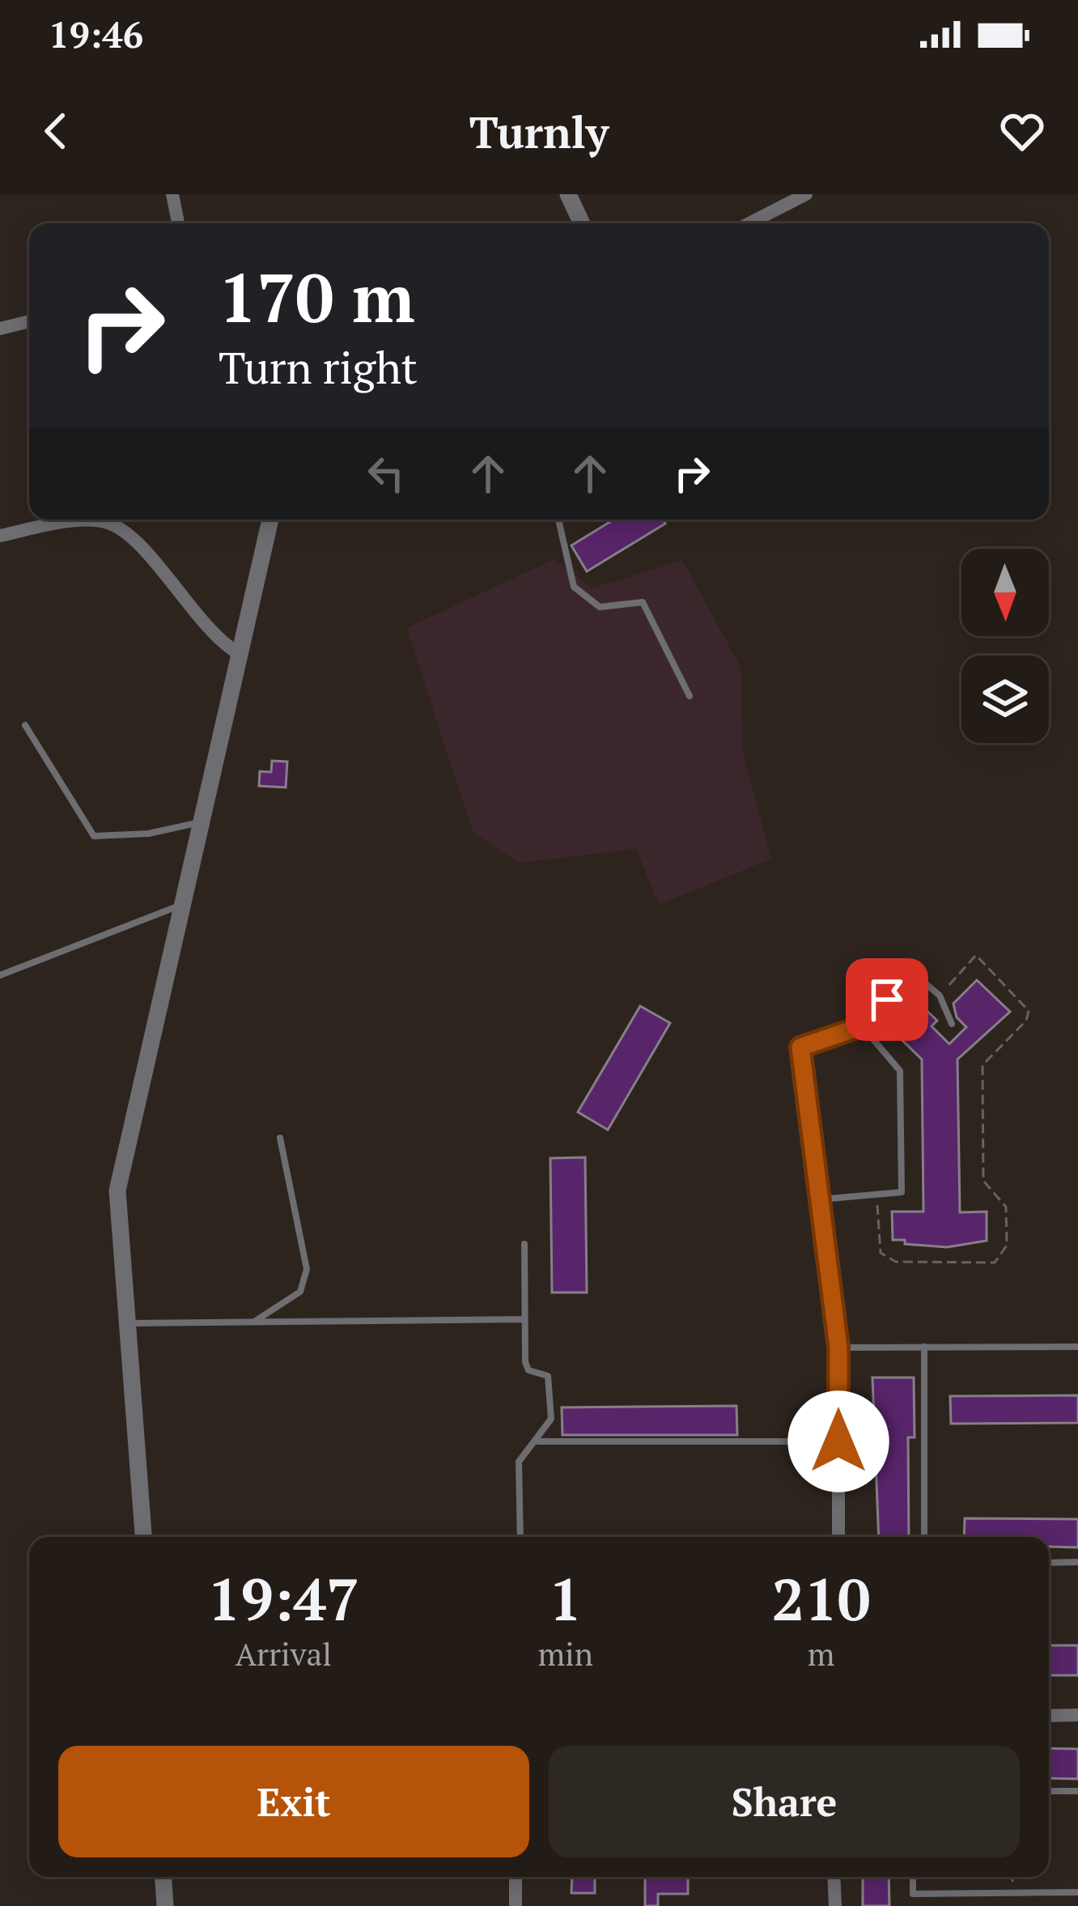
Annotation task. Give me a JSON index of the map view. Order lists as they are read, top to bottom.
{
  "north": "bottom",
  "page": {
    "status": "19:46",
    "header": "Turnly",
    "turn": ["170 m", "Turn right"],
    "eta": [
      "19:47",
      "Arrival",
      "1",
      "min",
      "210",
      "m"
    ],
    "buttons": ["Exit", "Share"]
  }
}
